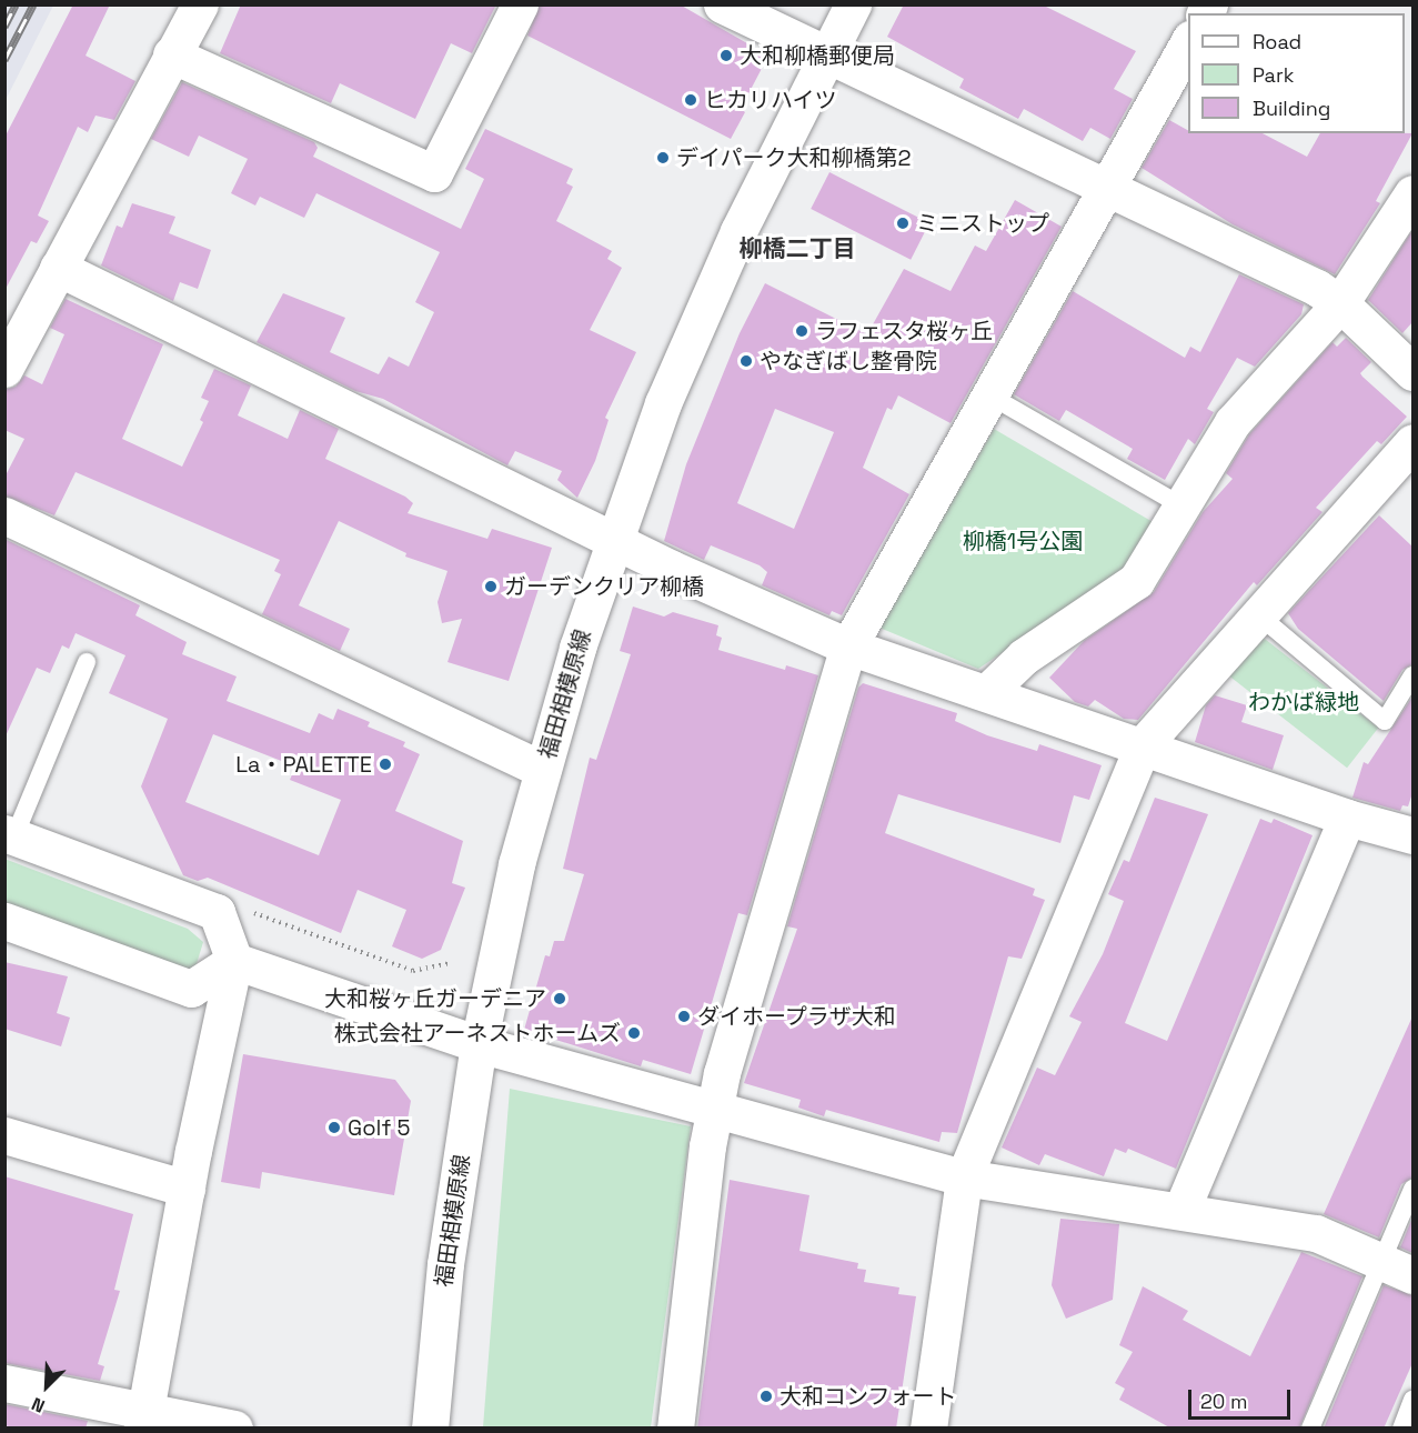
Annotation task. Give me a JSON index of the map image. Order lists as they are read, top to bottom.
{
  "streets": {
    "street": ["福田相模原線"]
  },
  "districts": ["柳橋二丁目"],
  "parks": ["柳橋1号公園", "わかば緑地"],
  "places": [
    "大和柳橋郵便局",
    "ヒカリハイツ",
    "デイパーク大和柳橋第2",
    "ミニストップ",
    "ラフェスタ桜ヶ丘",
    "やなぎばし整骨院",
    "ガーデンクリア柳橋",
    "La・PALETTE",
    "大和桜ヶ丘ガーデニア",
    "ダイホープラザ大和",
    "株式会社アーネストホームズ",
    "Golf 5",
    "大和コンフォート"
  ],
  "legend": ["Road", "Park", "Building"],
  "scale_bar": "20 m",
  "north": "bottom left"
}
